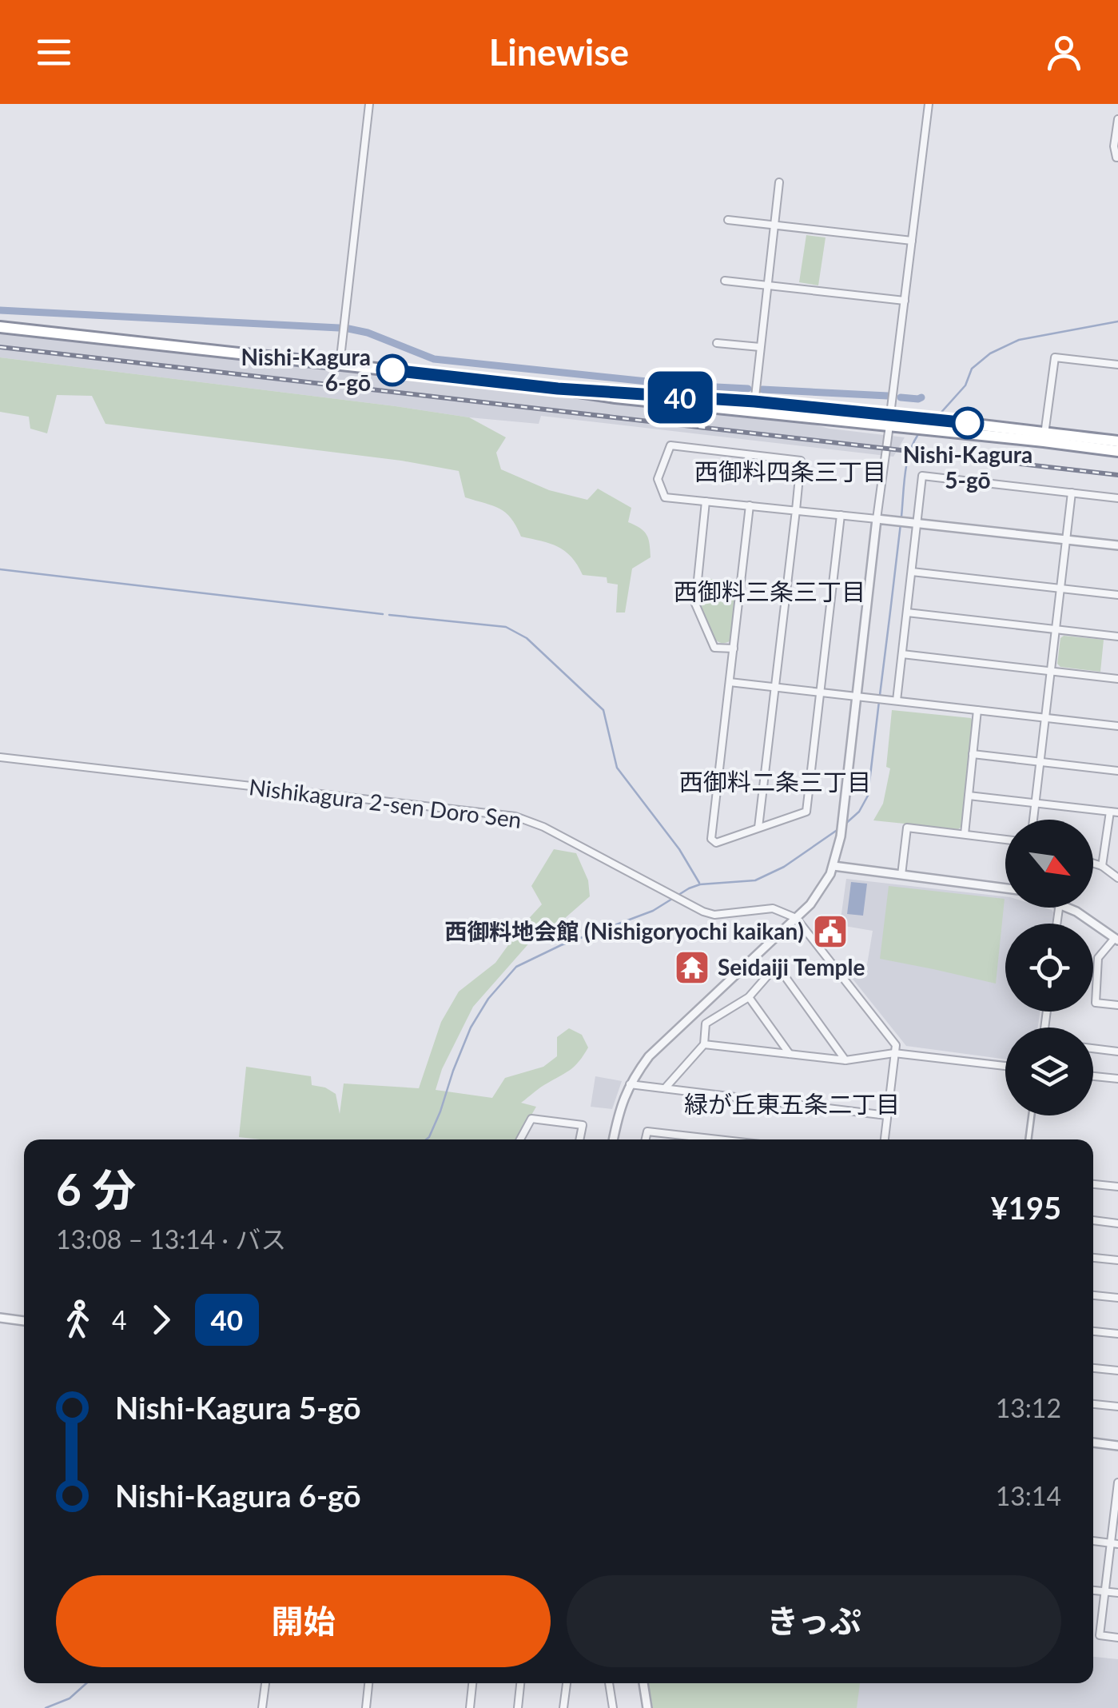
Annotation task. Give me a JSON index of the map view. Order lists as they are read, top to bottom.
{
  "streets": {
    "street": ["Nishikagura 2-sen Doro Sen"]
  },
  "districts": [
    "西御料四条三丁目",
    "西御料三条三丁目",
    "西御料二条三丁目",
    "緑が丘東五条二丁目"
  ],
  "places": {
    "other": ["Nishi-Kagura 6-gō", "Nishi-Kagura 5-gō"],
    "public building": ["西御料地会館 (Nishigoryochi kaikan)"],
    "temple": ["Seidaiji Temple"]
  },
  "lines": ["bus line 40"],
  "north": "bottom right",
  "page": {
    "header": "Linewise",
    "on_map": "40",
    "heading": ["6 分", "13:08 – 13:14 · バス", "¥195"],
    "legs": ["4", "40"],
    "list": [
      {
        "name": "Nishi-Kagura 5-gō",
        "value": "13:12"
      },
      {
        "name": "Nishi-Kagura 6-gō",
        "value": "13:14"
      }
    ],
    "buttons": ["開始", "きっぷ"]
  }
}
